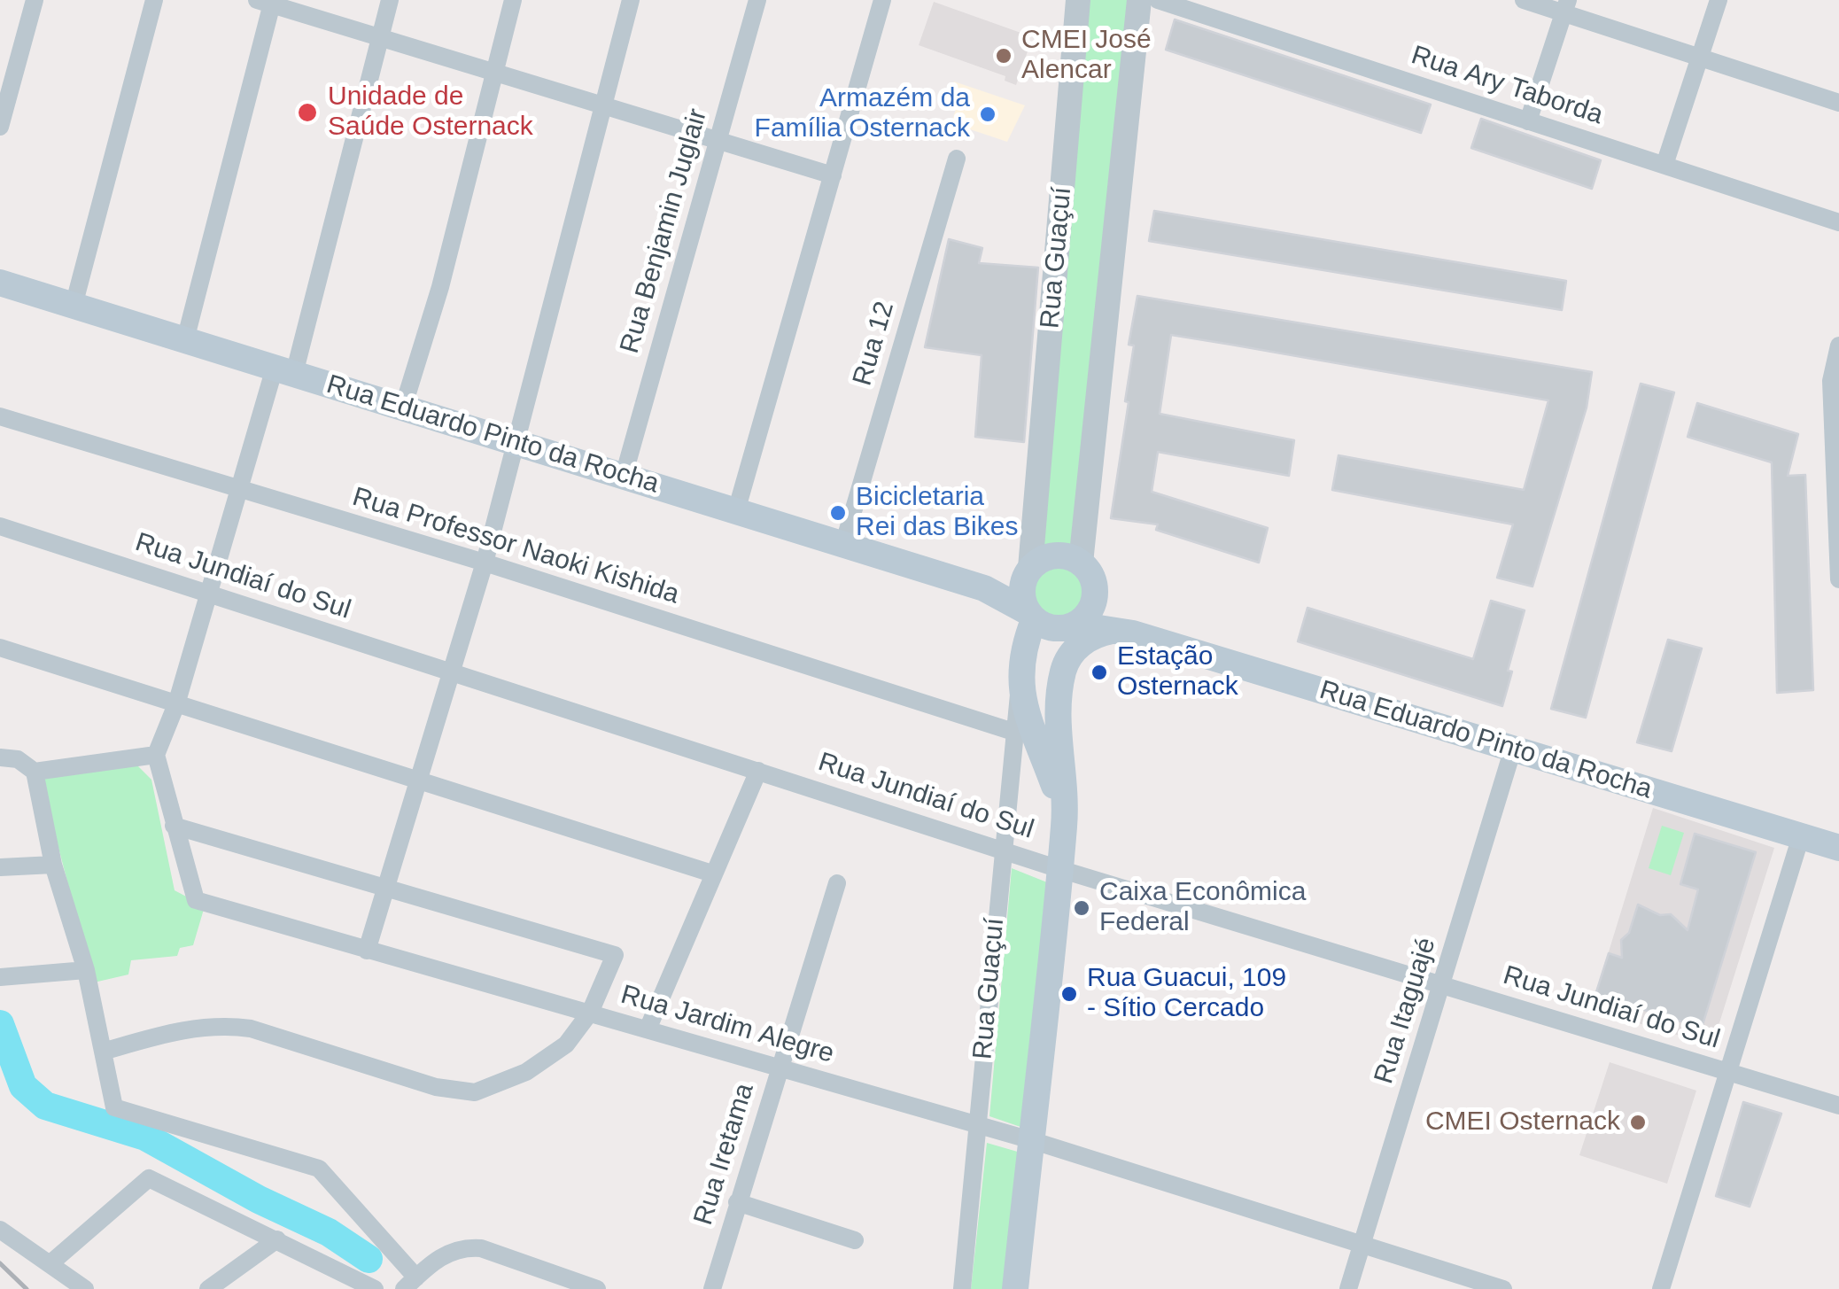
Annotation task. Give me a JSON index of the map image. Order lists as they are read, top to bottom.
{
  "streets": {
    "main road": ["Rua Guaçuí", "Rua Eduardo Pinto da Rocha"],
    "street": [
      "Rua Ary Taborda",
      "Rua Benjamin Juglair",
      "Rua 12",
      "Rua Professor Naoki Kishida",
      "Rua Jundiaí do Sul",
      "Rua Itaguajé",
      "Rua Jardim Alegre",
      "Rua Iretama"
    ]
  },
  "crossings": [
    ["Rua Benjamin Juglair", "Rua Eduardo Pinto da Rocha"],
    ["Rua Guaçuí", "Rua Eduardo Pinto da Rocha"],
    ["Rua Guaçuí", "Rua Professor Naoki Kishida"],
    ["Rua Guaçuí", "Rua Jundiaí do Sul"],
    ["Rua Guaçuí", "Rua Jardim Alegre"],
    ["Rua 12", "Rua Eduardo Pinto da Rocha"],
    ["Rua Eduardo Pinto da Rocha", "Rua Itaguajé"],
    ["Rua Jundiaí do Sul", "Rua Itaguajé"],
    ["Rua Itaguajé", "Rua Jardim Alegre"],
    ["Rua Jardim Alegre", "Rua Iretama"]
  ],
  "places": [
    "CMEI José Alencar",
    "Unidade de Saúde Osternack",
    "Armazém da Família Osternack",
    "Bicicletaria Rei das Bikes",
    "Estação Osternack",
    "Caixa Econômica Federal",
    "Rua Guacui, 109 - Sítio Cercado",
    "CMEI Osternack"
  ]
}
